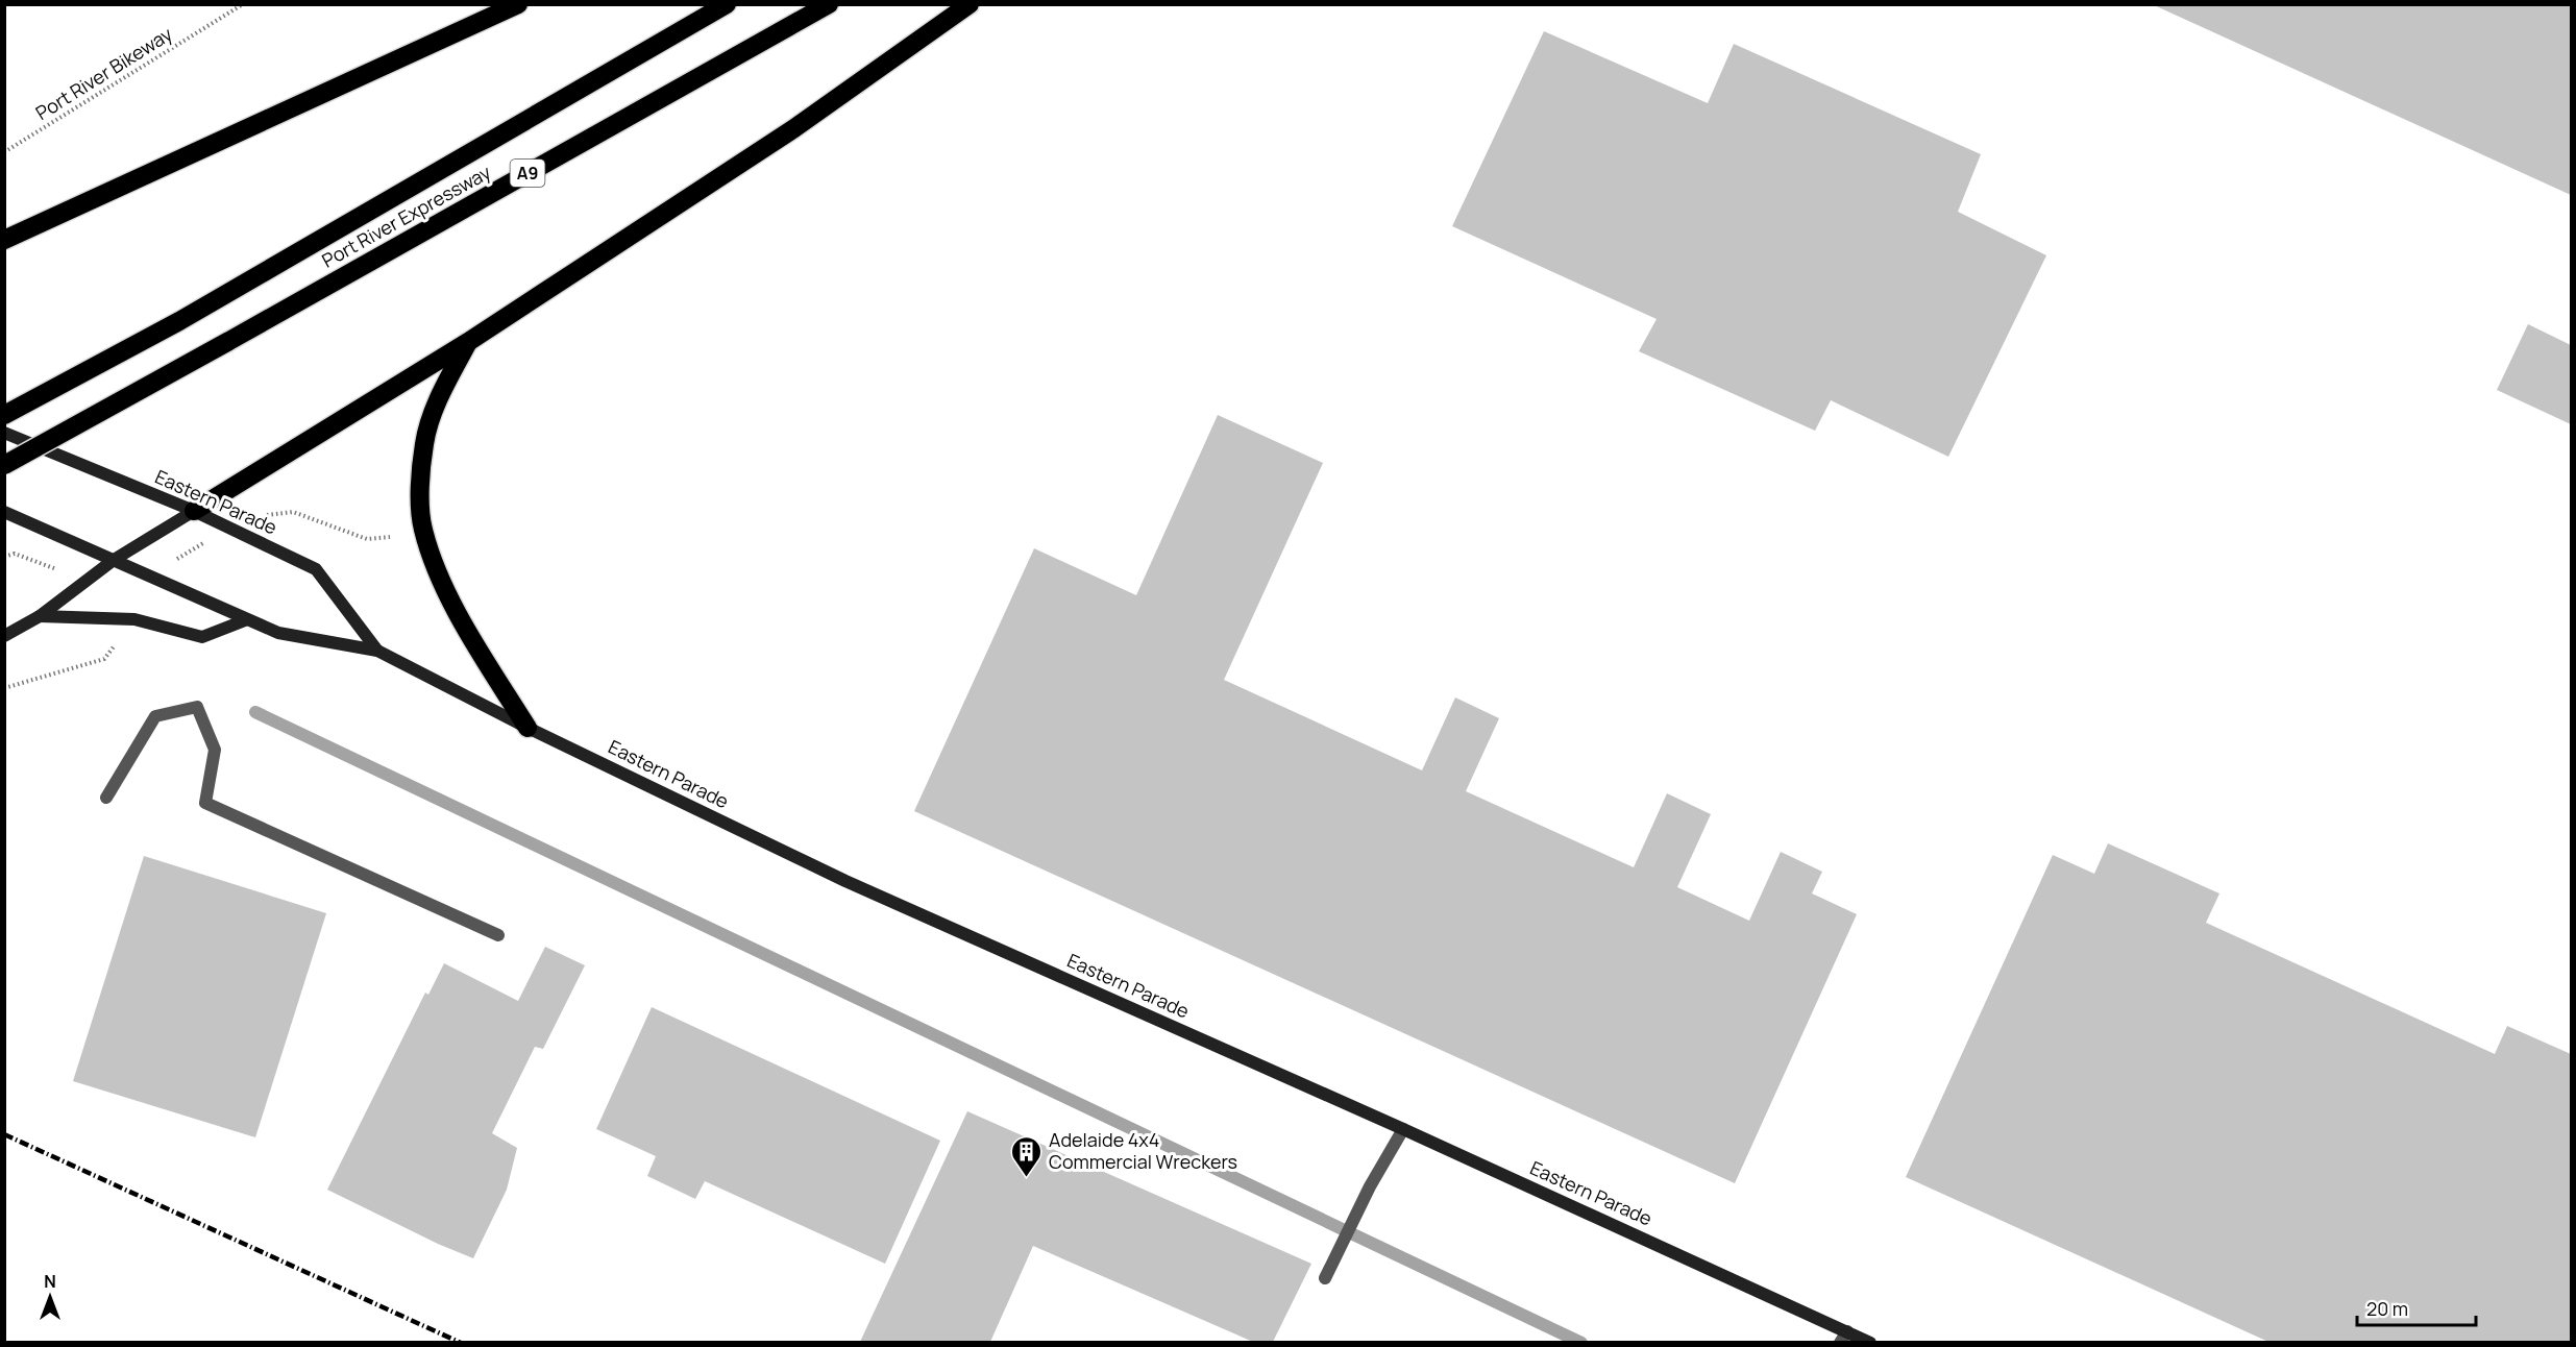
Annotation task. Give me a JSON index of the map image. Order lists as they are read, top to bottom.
{
  "streets": {
    "highway": ["A9", "Port River Expressway"],
    "main road": ["Eastern Parade"],
    "path": ["Port River Bikeway"]
  },
  "places": {
    "building": ["Adelaide 4x4 Commercial Wreckers"]
  },
  "scale_bar": "20 m",
  "north": "top"
}
